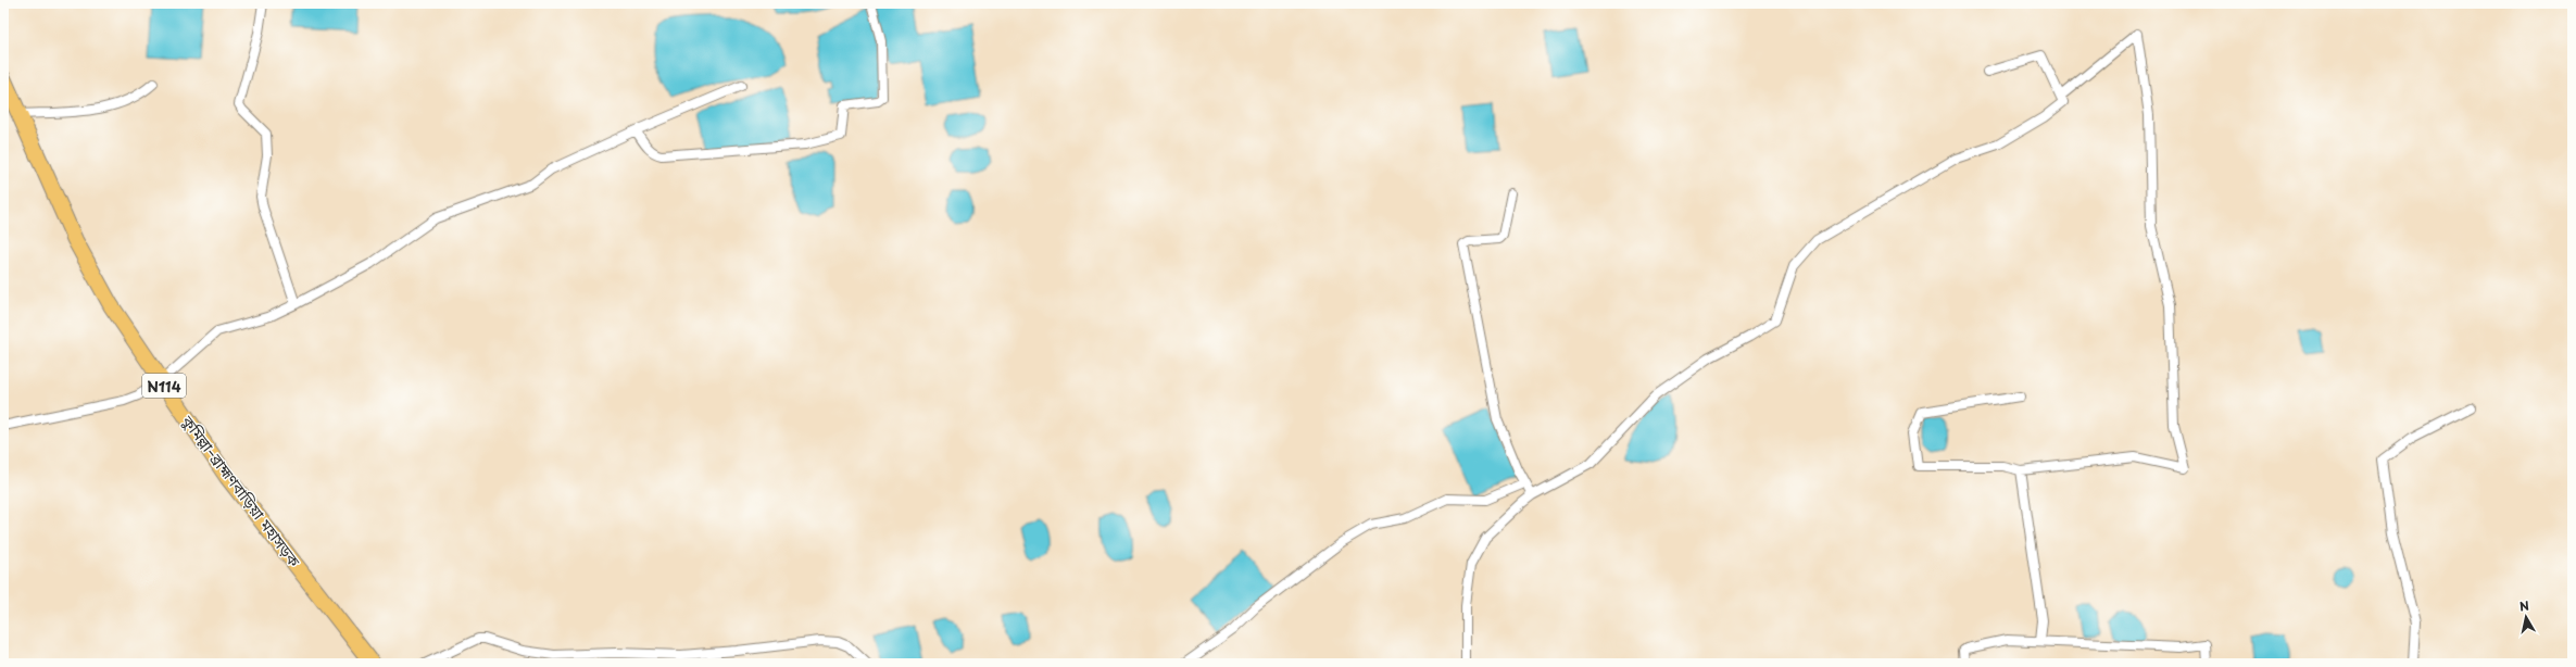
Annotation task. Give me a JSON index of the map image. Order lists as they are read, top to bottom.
{
  "streets": {
    "highway": ["N114", "কুমিল্লা–ব্রাহ্মণবাড়িয়া মহাসড়ক"]
  },
  "north": "top"
}
